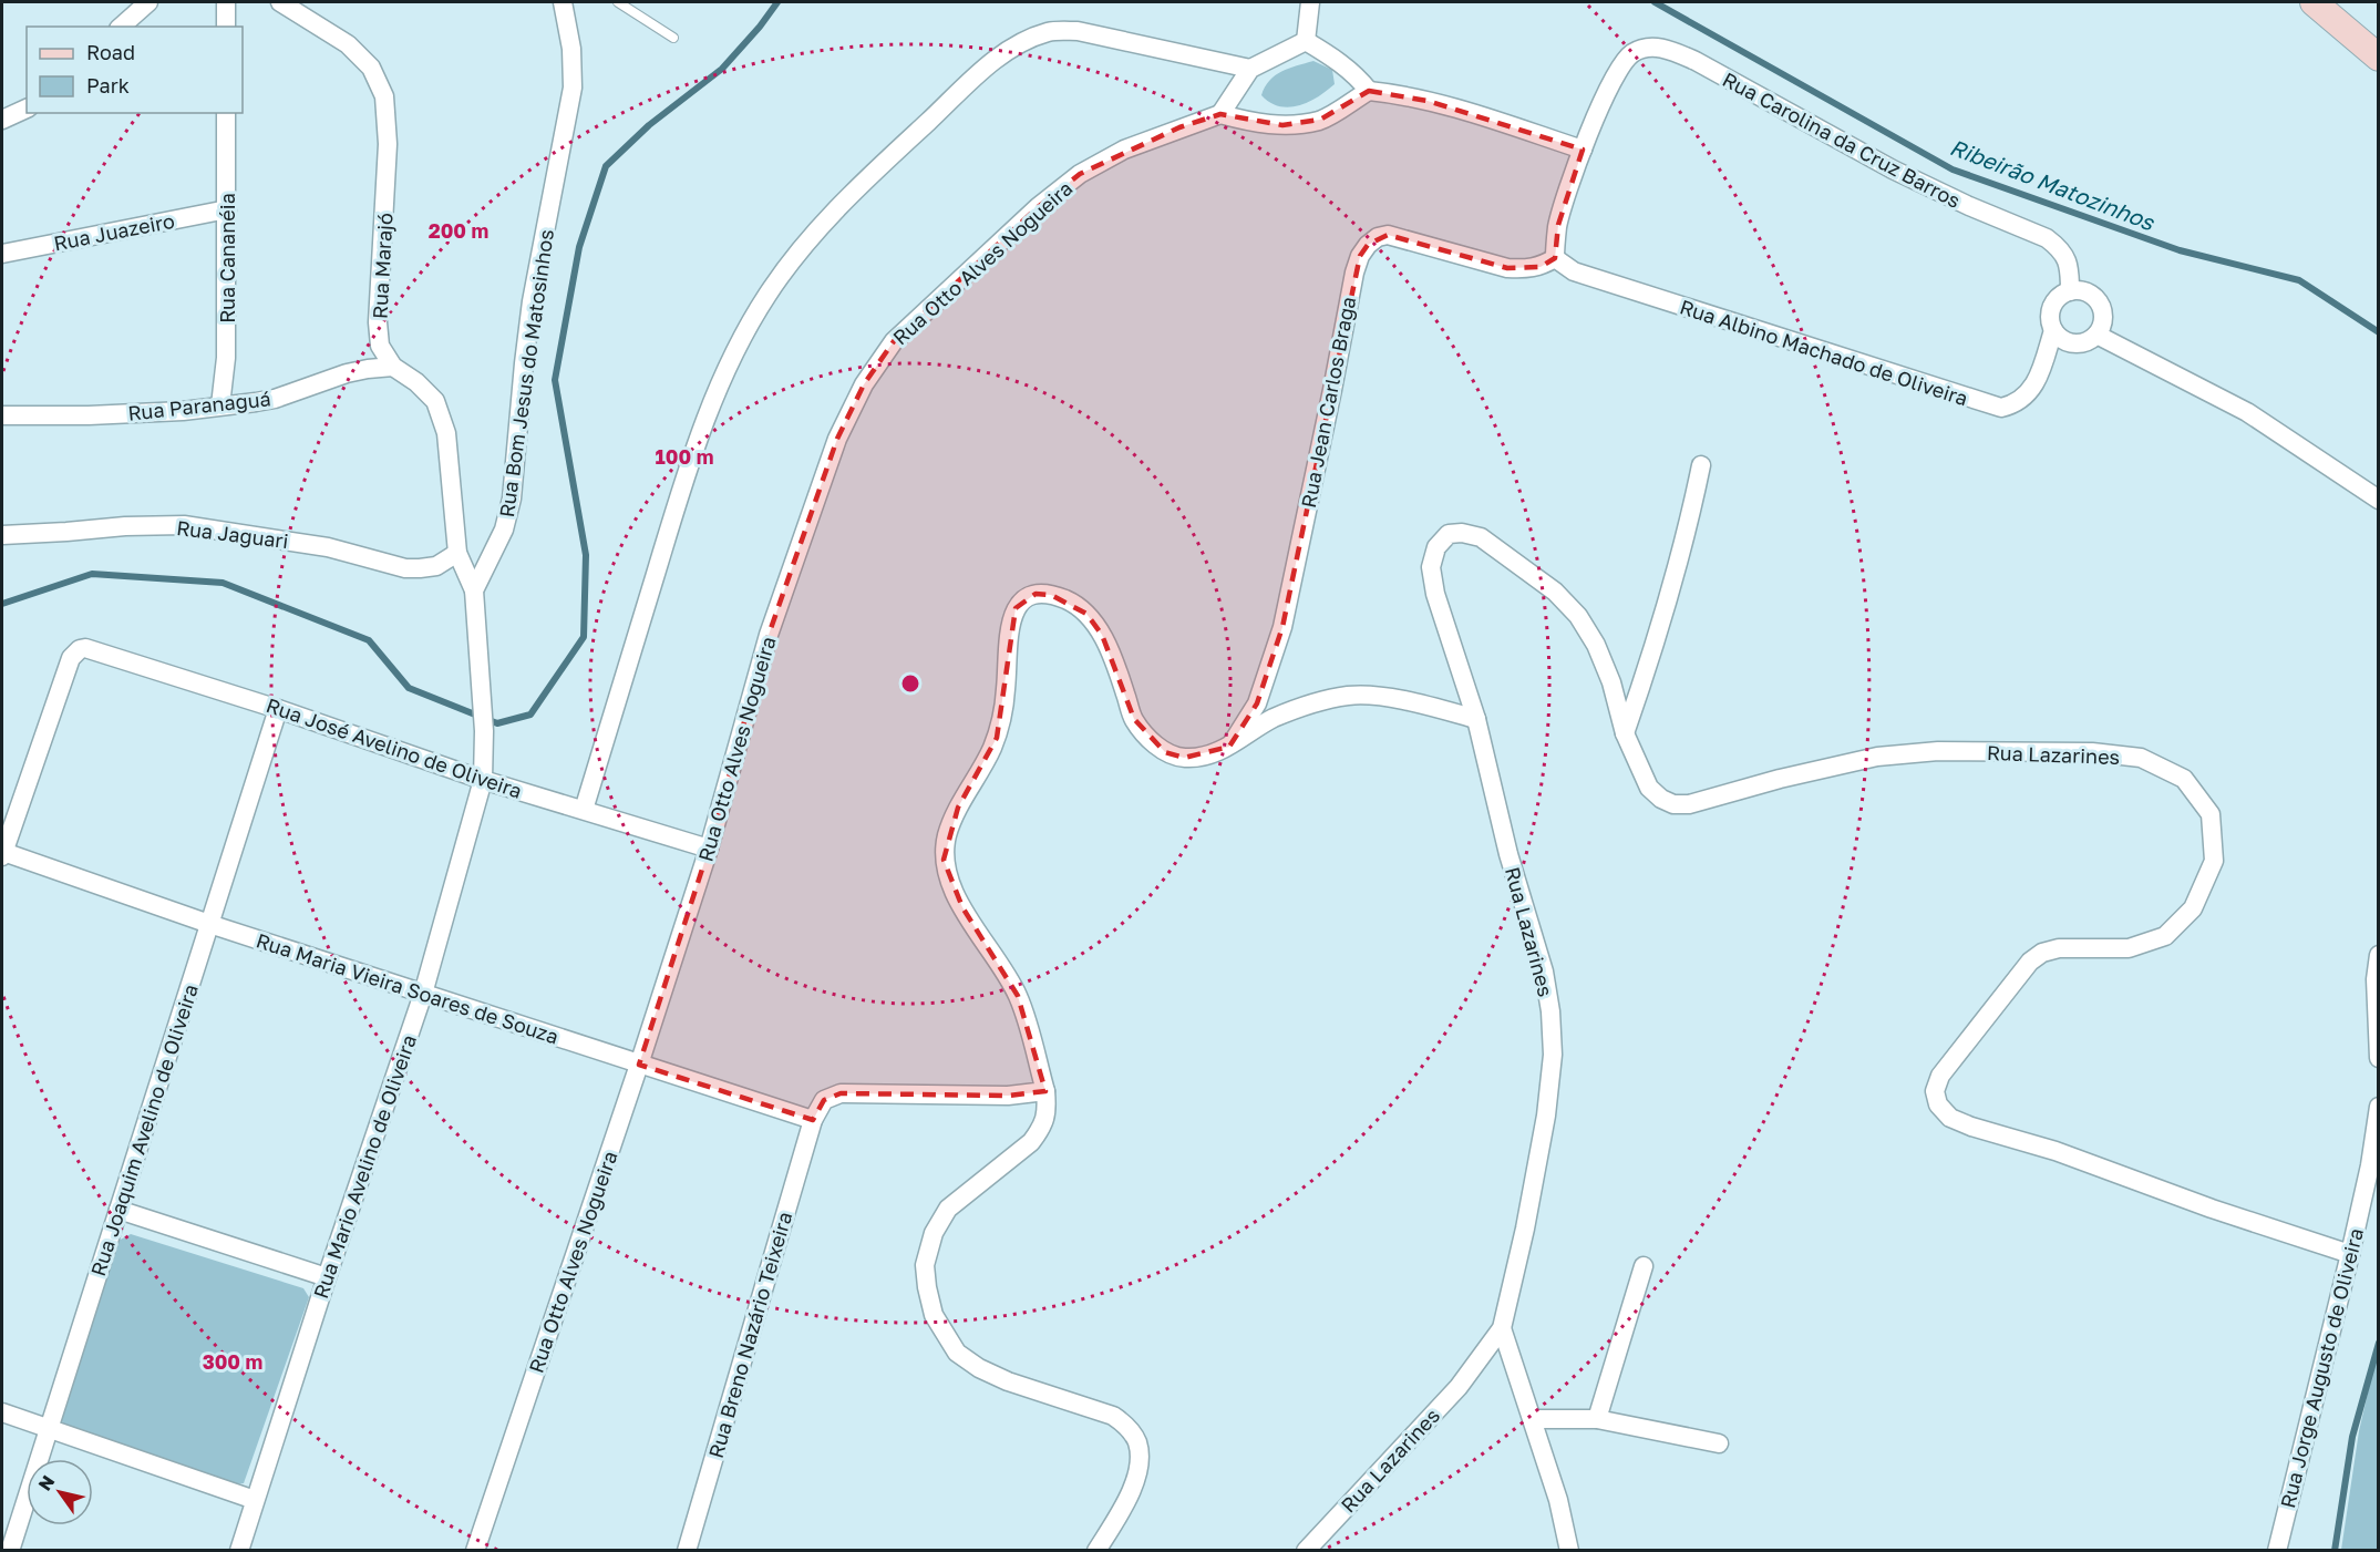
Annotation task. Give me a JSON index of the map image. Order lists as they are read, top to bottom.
{
  "streets": {
    "street": [
      "Rua Carolina da Cruz Barros",
      "Rua Juazeiro",
      "Rua Cananéia",
      "Rua Otto Alves Nogueira",
      "Rua Marajó",
      "Rua Albino Machado de Oliveira",
      "Rua Bom Jesus do Matosinhos",
      "Rua Jean Carlos Braga",
      "Rua Paranaguá",
      "Rua Jaguari",
      "Rua José Avelino de Oliveira",
      "Rua Lazarines",
      "Rua Maria Vieira Soares de Souza",
      "Rua Joaquim Avelino de Oliveira",
      "Rua Mario Avelino de Oliveira",
      "Rua Breno Nazário Teixeira",
      "Rua Jorge Augusto de Oliveira"
    ]
  },
  "crossings": [
    ["Rua Carolina da Cruz Barros", "Rua Albino Machado de Oliveira"],
    ["Rua Juazeiro", "Rua Cananéia"],
    ["Rua Cananéia", "Rua Paranaguá"],
    ["Rua Otto Alves Nogueira", "Rua José Avelino de Oliveira"],
    ["Rua Otto Alves Nogueira", "Rua Maria Vieira Soares de Souza"],
    ["Rua Marajó", "Rua Bom Jesus do Matosinhos"],
    ["Rua Marajó", "Rua Paranaguá"],
    ["Rua Marajó", "Rua Jaguari"],
    ["Rua Albino Machado de Oliveira", "Rua Jean Carlos Braga"],
    ["Rua Bom Jesus do Matosinhos", "Rua José Avelino de Oliveira"],
    ["Rua Bom Jesus do Matosinhos", "Rua Mario Avelino de Oliveira"],
    ["Rua José Avelino de Oliveira", "Rua Maria Vieira Soares de Souza"],
    ["Rua José Avelino de Oliveira", "Rua Joaquim Avelino de Oliveira"],
    ["Rua José Avelino de Oliveira", "Rua Mario Avelino de Oliveira"],
    ["Rua Lazarines", "Rua Jorge Augusto de Oliveira"],
    ["Rua Maria Vieira Soares de Souza", "Rua Joaquim Avelino de Oliveira"],
    ["Rua Maria Vieira Soares de Souza", "Rua Mario Avelino de Oliveira"],
    ["Rua Maria Vieira Soares de Souza", "Rua Breno Nazário Teixeira"]
  ],
  "water": ["Ribeirão Matozinhos"],
  "legend": ["Road", "Park"],
  "north": "top left",
  "rings": ["200 m", "100 m", "300 m"]
}
